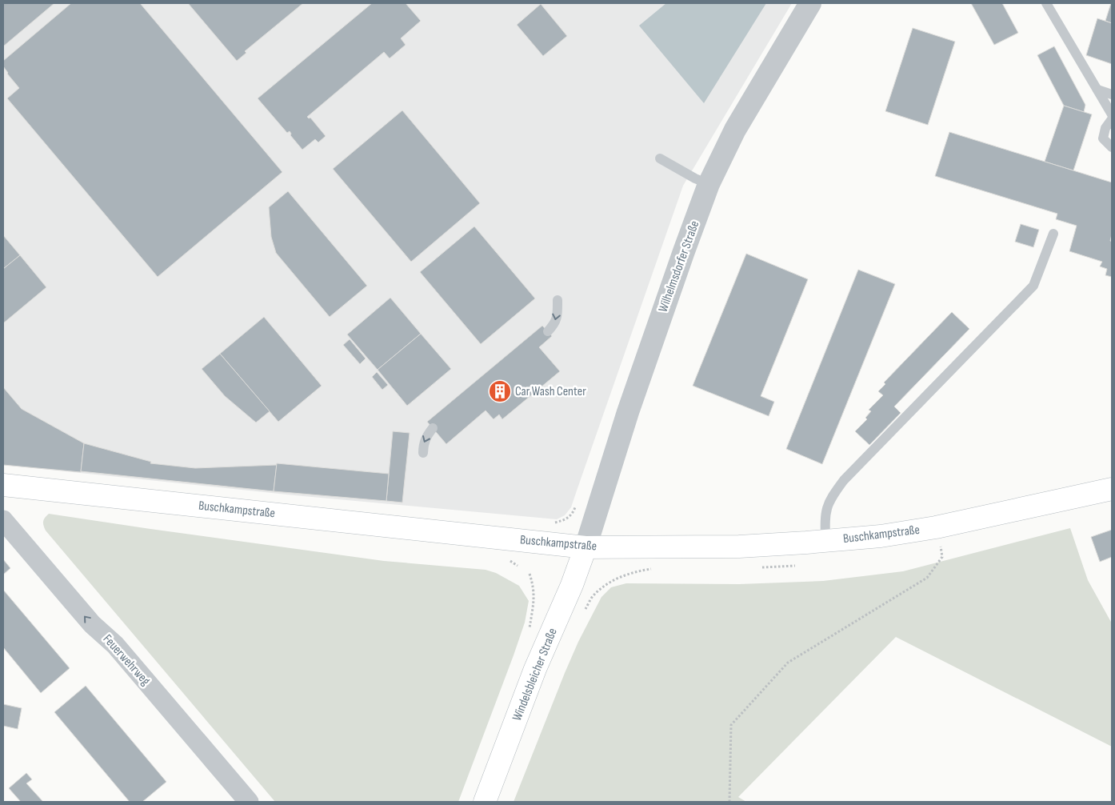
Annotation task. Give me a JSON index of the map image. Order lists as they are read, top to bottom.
{
  "streets": {
    "main road": ["Buschkampstraße", "Windelsbleicher Straße"],
    "street": ["Wilhelmsdorfer Straße", "Feuerwehrweg"]
  },
  "crossings": [
    ["Wilhelmsdorfer Straße", "Buschkampstraße"],
    ["Wilhelmsdorfer Straße", "Windelsbleicher Straße"],
    ["Buschkampstraße", "Windelsbleicher Straße"]
  ],
  "one_way": ["Feuerwehrweg"],
  "places": {
    "building": ["Car Wash Center"]
  }
}
